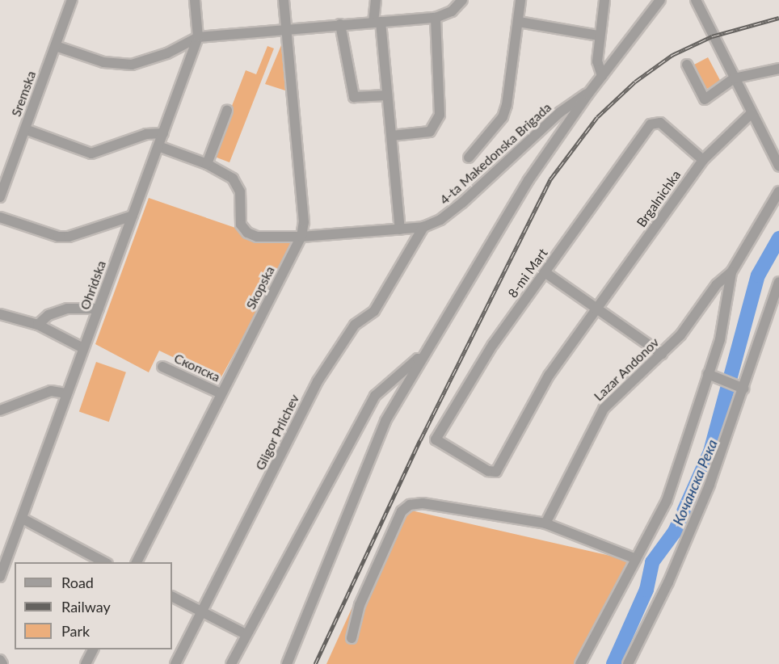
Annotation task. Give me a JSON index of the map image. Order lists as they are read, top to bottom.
{
  "streets": {
    "street": [
      "Sremska",
      "4-ta Makedonska Brigada",
      "Brgalnichka",
      "8-mi Mart",
      "Ohridska",
      "Skopska",
      "Скопска",
      "Lazar Andonov",
      "Gligor Prlichev"
    ]
  },
  "crossings": [
    ["4-ta Makedonska Brigada", "Skopska"],
    ["4-ta Makedonska Brigada", "Gligor Prlichev"],
    ["Brgalnichka", "8-mi Mart"],
    ["Skopska", "Скопска"]
  ],
  "water": ["Кочанска Река"],
  "legend": ["Road", "Railway", "Park"]
}
